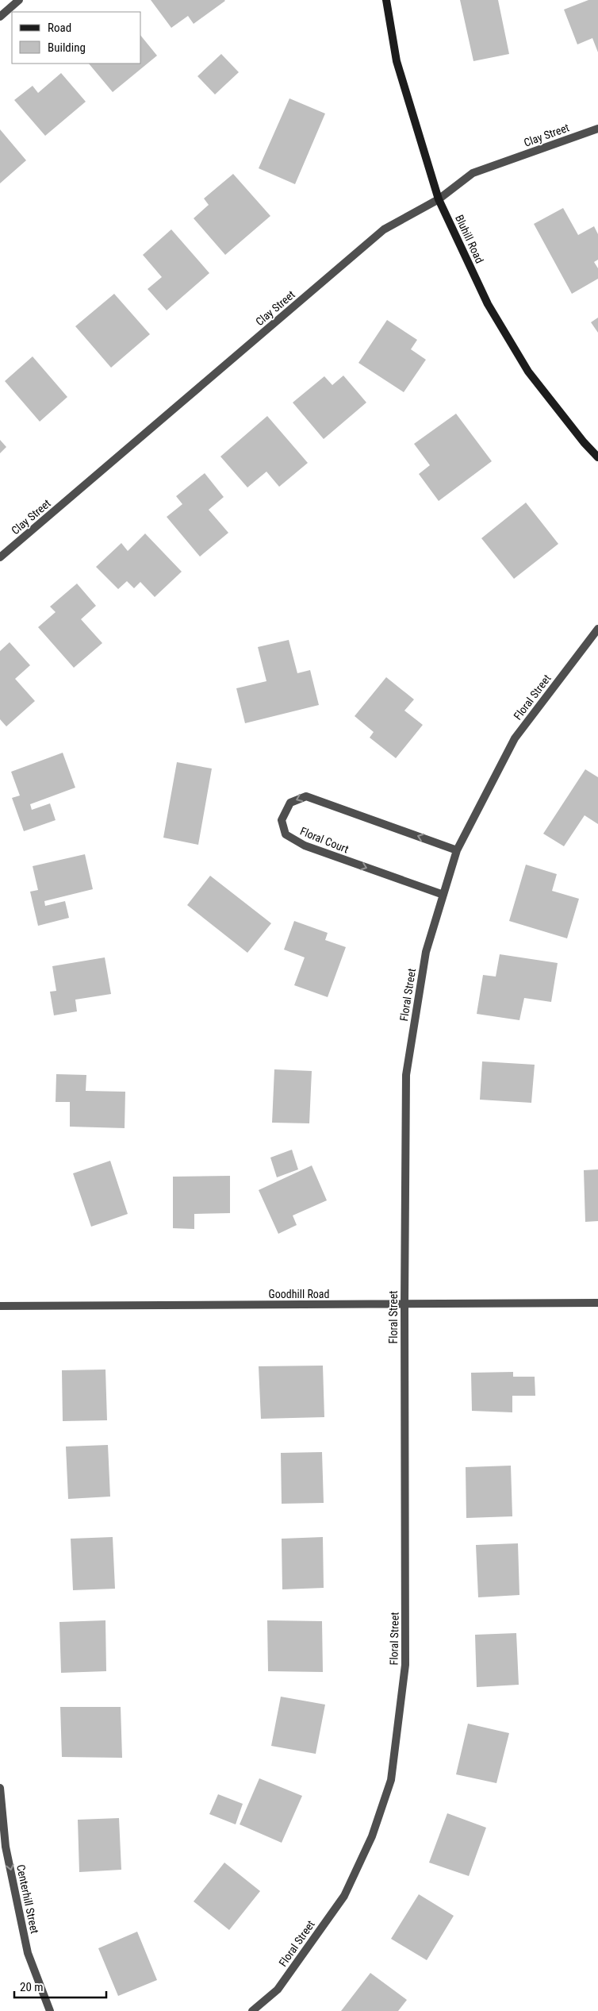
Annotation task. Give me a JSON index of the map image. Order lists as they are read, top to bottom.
{
  "streets": {
    "street": [
      "Clay Street",
      "Bluhill Road",
      "Floral Street",
      "Floral Court",
      "Goodhill Road",
      "Centerhill Street"
    ]
  },
  "crossings": [
    ["Clay Street", "Bluhill Road"],
    ["Floral Street", "Floral Court"],
    ["Floral Street", "Goodhill Road"]
  ],
  "one_way": ["Centerhill Street"],
  "legend": ["Road", "Building"],
  "scale_bar": "20 m"
}
